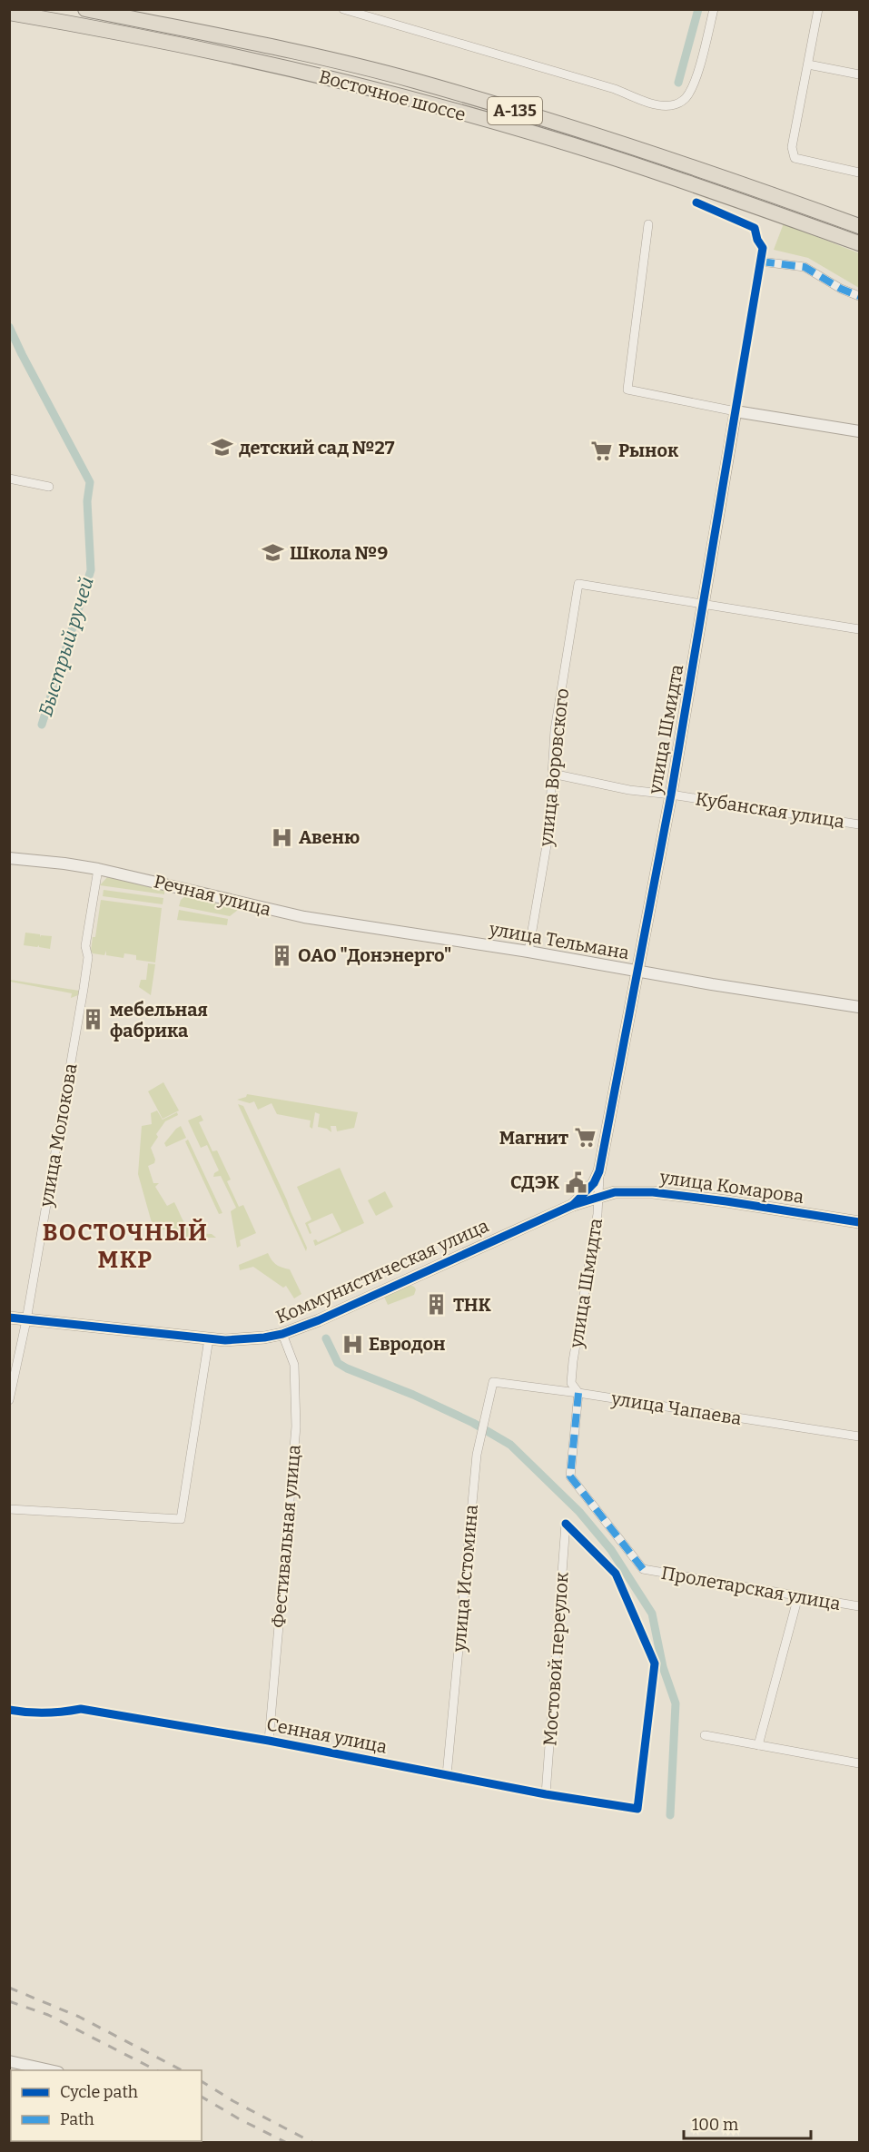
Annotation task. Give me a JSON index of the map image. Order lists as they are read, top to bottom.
{
  "streets": {
    "highway": ["Восточное шоссе", "А-135"],
    "street": [
      "улица Шмидта",
      "улица Воровского",
      "Кубанская улица",
      "Речная улица",
      "улица Тельмана",
      "улица Молокова",
      "улица Комарова",
      "Коммунистическая улица",
      "улица Чапаева",
      "Фестивальная улица",
      "улица Истомина",
      "Пролетарская улица",
      "Мостовой переулок",
      "Сенная улица"
    ]
  },
  "crossings": [
    ["улица Шмидта", "улица Воровского"],
    ["улица Шмидта", "Кубанская улица"],
    ["улица Шмидта", "улица Тельмана"],
    ["улица Шмидта", "улица Комарова"],
    ["улица Шмидта", "Коммунистическая улица"],
    ["улица Шмидта", "улица Чапаева"],
    ["улица Шмидта", "Пролетарская улица"],
    ["улица Воровского", "Кубанская улица"],
    ["улица Воровского", "улица Тельмана"],
    ["Речная улица", "улица Тельмана"],
    ["Речная улица", "улица Молокова"],
    ["улица Молокова", "Коммунистическая улица"],
    ["улица Комарова", "Коммунистическая улица"],
    ["Коммунистическая улица", "Фестивальная улица"],
    ["улица Чапаева", "улица Истомина"],
    ["Фестивальная улица", "Сенная улица"],
    ["улица Истомина", "Сенная улица"],
    ["Мостовой переулок", "Сенная улица"]
  ],
  "districts": ["ВОСТОЧНЫЙ МКР"],
  "water": ["Быстрый ручей"],
  "places": {
    "school or university": ["детский сад №27", "Школа №9"],
    "supermarket": ["Рынок", "Магнит"],
    "hospital": ["Авеню", "Евродон"],
    "building": ["ОАО \"Донэнерго\"", "мебельная фабрика", "ТНК"],
    "public building": ["СДЭК"]
  },
  "legend": ["Cycle path", "Path"],
  "scale_bar": "100 m"
}
